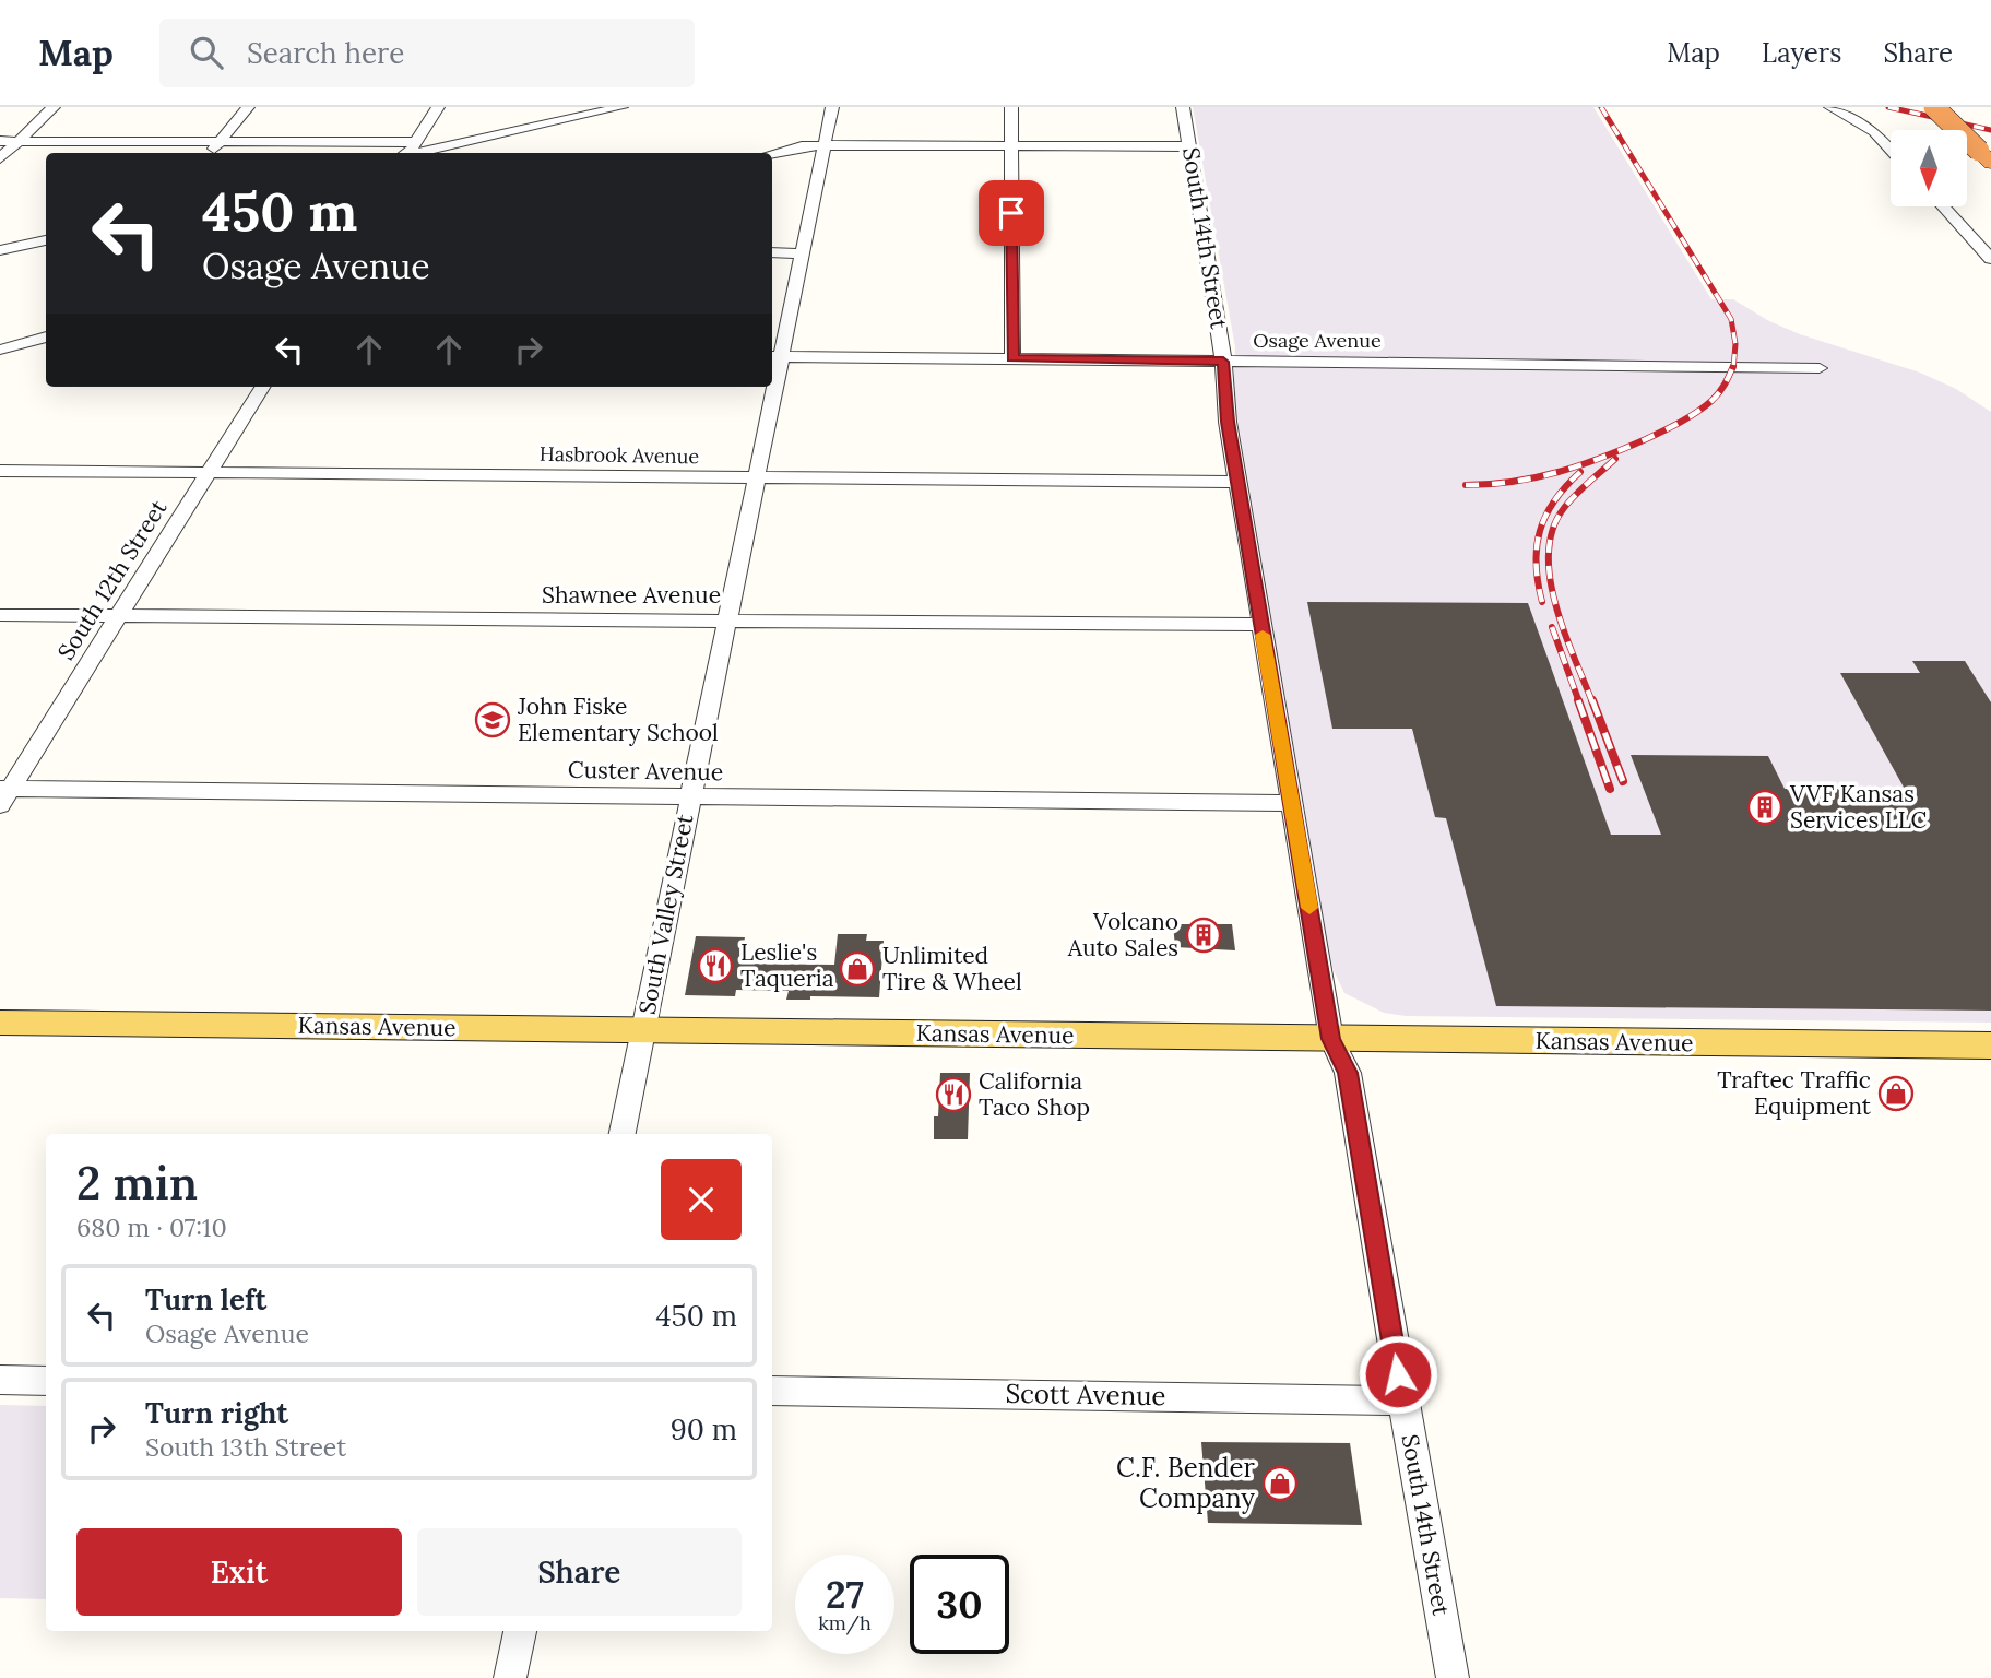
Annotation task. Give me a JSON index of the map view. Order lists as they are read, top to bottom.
{
  "streets": {
    "main road": ["Kansas Avenue"],
    "street": [
      "South 14th Street",
      "Osage Avenue",
      "Hasbrook Avenue",
      "South 12th Street",
      "Shawnee Avenue",
      "Custer Avenue",
      "South Valley Street",
      "Scott Avenue"
    ]
  },
  "crossings": [
    ["South 14th Street", "Osage Avenue"],
    ["South 14th Street", "Hasbrook Avenue"],
    ["South 14th Street", "Shawnee Avenue"],
    ["South 14th Street", "Custer Avenue"],
    ["South 14th Street", "Kansas Avenue"],
    ["South 14th Street", "Scott Avenue"],
    ["Osage Avenue", "South Valley Street"],
    ["Hasbrook Avenue", "South 12th Street"],
    ["Hasbrook Avenue", "South Valley Street"],
    ["South 12th Street", "Shawnee Avenue"],
    ["South 12th Street", "Custer Avenue"],
    ["Shawnee Avenue", "South Valley Street"],
    ["Custer Avenue", "South Valley Street"],
    ["South Valley Street", "Kansas Avenue"]
  ],
  "places": {
    "school or university": ["John Fiske Elementary School"],
    "building": ["VVF Kansas Services LLC", "Volcano Auto Sales"],
    "restaurant": ["Leslie's Taqueria", "California Taco Shop"],
    "shop": ["Unlimited Tire & Wheel", "Traftec Traffic Equipment", "C.F. Bender Company"]
  },
  "north": "bottom",
  "page": {
    "header": "Map",
    "search": "Search here",
    "nav": ["Map", "Layers", "Share"],
    "turn": ["450 m", "Osage Avenue"],
    "heading": ["2 min", "680 m · 07:10"],
    "list": [
      {
        "name": "Turn left",
        "note": "Osage Avenue",
        "value": "450 m"
      },
      {
        "name": "Turn right",
        "note": "South 13th Street",
        "value": "90 m"
      }
    ],
    "buttons": ["Exit", "Share"],
    "speed": "27 km/h",
    "limit": "30"
  }
}
